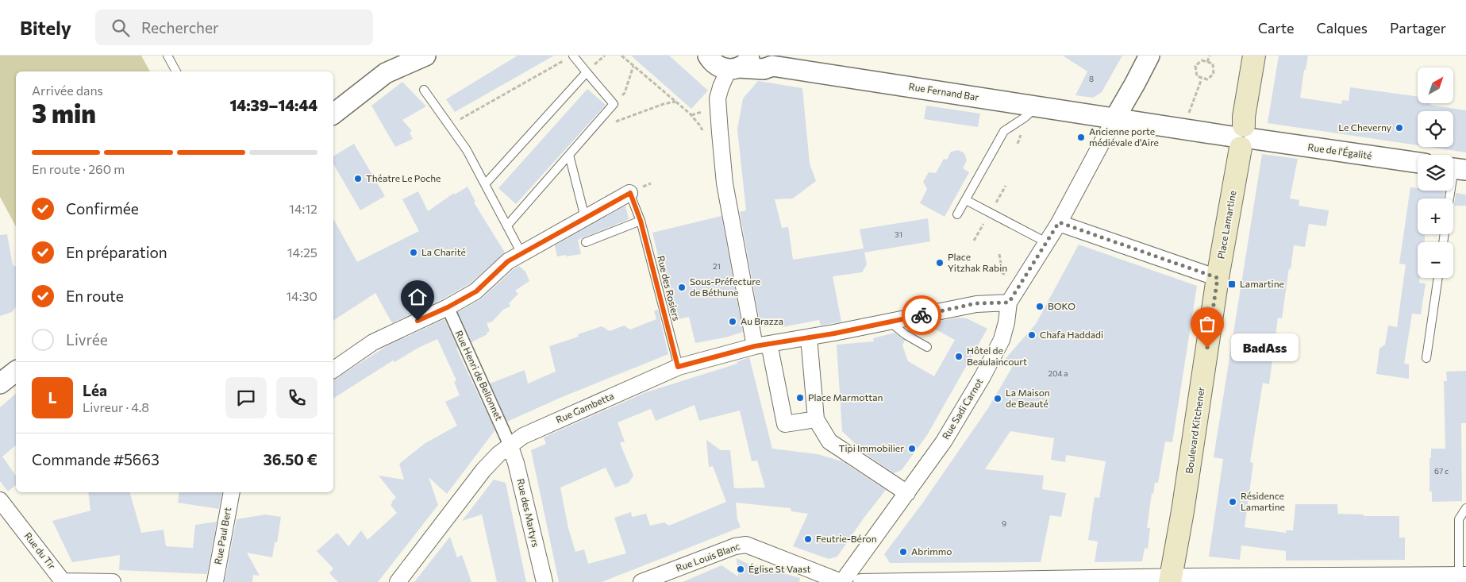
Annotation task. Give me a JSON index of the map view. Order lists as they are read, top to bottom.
{
  "streets": {
    "main road": ["Place Lamartine", "Boulevard Kitchener"],
    "street": [
      "Rue Fernand Bar",
      "Rue de l'Égalité",
      "Rue Henri de Bellonnet",
      "Rue Gambetta",
      "Rue Sadi Carnot",
      "Rue des Martyrs",
      "Rue Paul Bert",
      "Rue du Tir",
      "Rue Louis Blanc"
    ],
    "lane": ["Rue des Rosiers"]
  },
  "crossings": [
    ["Rue de l'Égalité", "Place Lamartine"],
    ["Place Lamartine", "Boulevard Kitchener"],
    ["Rue des Rosiers", "Rue Gambetta"],
    ["Rue Henri de Bellonnet", "Rue Gambetta"],
    ["Rue Henri de Bellonnet", "Rue des Martyrs"],
    ["Rue Gambetta", "Rue Sadi Carnot"],
    ["Rue Gambetta", "Rue des Martyrs"],
    ["Rue Sadi Carnot", "Rue Louis Blanc"]
  ],
  "places": {
    "other": [
      "Le Cheverny",
      "Ancienne porte médiévale d'Aire",
      "Théatre Le Poche",
      "La Charité",
      "Place Yitzhak Rabin",
      "Sous-Préfecture de Béthune",
      "BOKO",
      "Au Brazza",
      "Chafa Haddadi",
      "BadAss",
      "Hôtel de Beaulaincourt",
      "Place Marmottan",
      "La Maison de Beauté",
      "Tipi Immobilier",
      "Résidence Lamartine",
      "Feutrie-Béron",
      "Abrimmo",
      "Église St Vaast"
    ],
    "transit": ["Lamartine"]
  },
  "house_numbers": [
    "8",
    "31",
    "21",
    "204 a",
    "67 c",
    "9"
  ],
  "north": "top right",
  "page": {
    "header": "Bitely",
    "search": "Rechercher",
    "nav": ["Carte", "Calques", "Partager"],
    "map_buttons": ["+", "−"],
    "heading": ["3 min", "Arrivée dans", "14:39–14:44"],
    "panel": [
      "Léa",
      "Livreur · 4.8",
      "Commande #5663",
      "36.50 €"
    ],
    "bar": "En route · 260 m",
    "list": [
      ["Confirmée", "14:12"],
      ["En préparation", "14:25"],
      ["En route", "14:30"],
      "Livrée"
    ],
    "bubble": "BadAss",
    "round": "L"
  }
}
